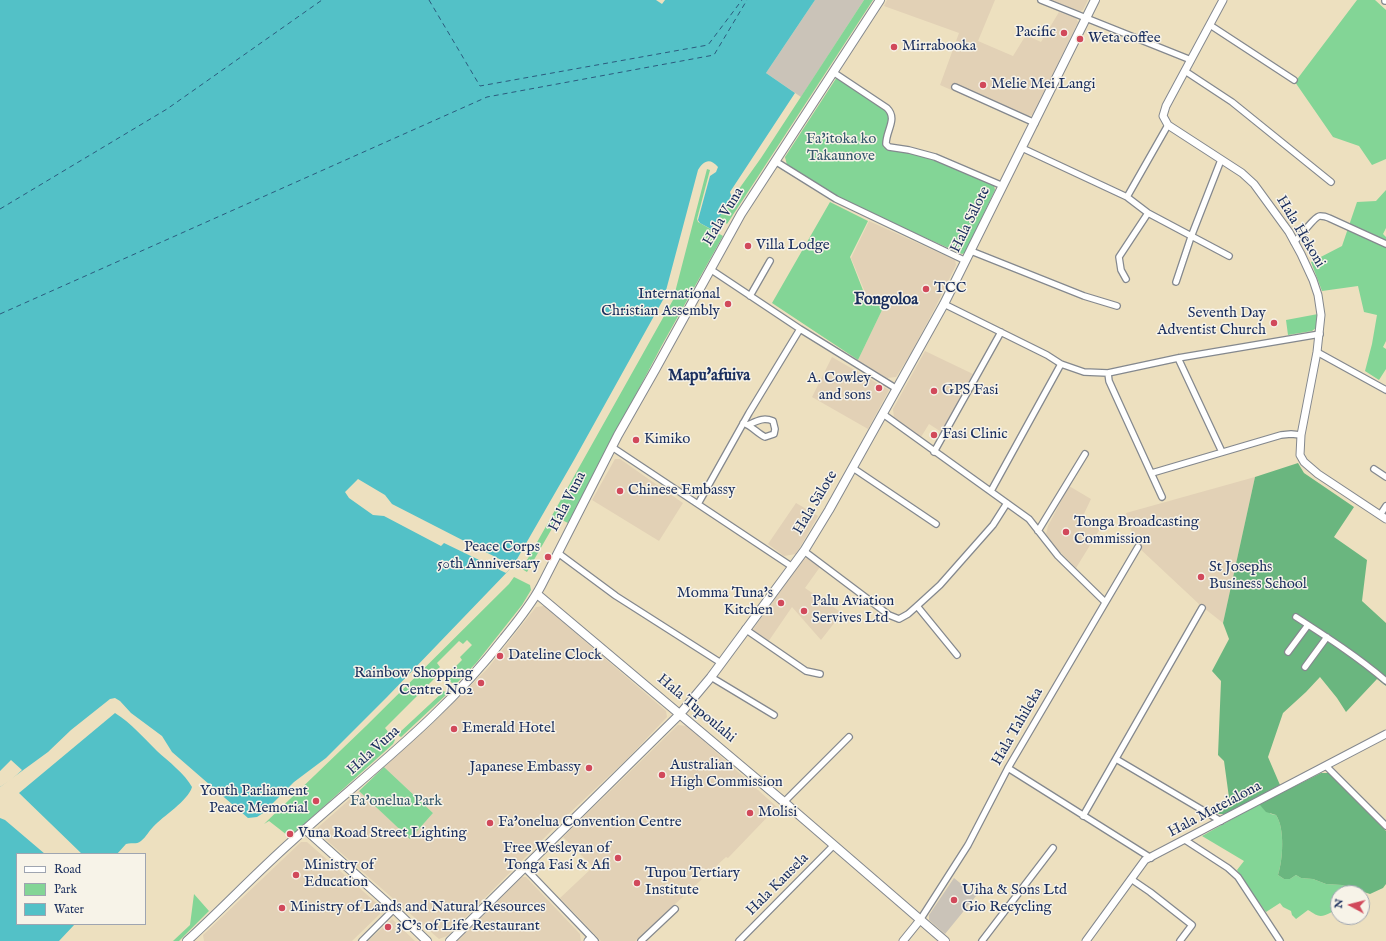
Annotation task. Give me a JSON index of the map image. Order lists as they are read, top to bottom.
{
  "streets": {
    "main road": ["Hala Vuna", "Hala Sālote", "Hala Tupoulahi"],
    "street": [
      "Hala Hekoni",
      "Hala Tahileka",
      "Hala Mateialona",
      "Hala Kausela"
    ]
  },
  "crossings": [
    ["Hala Vuna", "Hala Tupoulahi"],
    ["Hala Sālote", "Hala Tupoulahi"],
    ["Hala Tupoulahi", "Hala Tahileka"],
    ["Hala Tupoulahi", "Hala Kausela"]
  ],
  "districts": ["Fongoloa", "Mapu'afuiva"],
  "parks": ["Fa'itoka ko Takaunove", "Fa'onelua Park"],
  "places": [
    "Pacific",
    "Weta coffee",
    "Mirrabooka",
    "Melie Mei Langi",
    "Villa Lodge",
    "TCC",
    "International Christian Assembly",
    "Seventh Day Adventist Church",
    "A. Cowley and sons",
    "GPS Fasi",
    "Fasi Clinic",
    "Kimiko",
    "Chinese Embassy",
    "Tonga Broadcasting Commission",
    "Peace Corps 50th Anniversary",
    "St Josephs Business School",
    "Momma Tuna's Kitchen",
    "Palu Aviation Servives Ltd",
    "Dateline Clock",
    "Rainbow Shopping Centre No2",
    "Emerald Hotel",
    "Japanese Embassy",
    "Australian High Commission",
    "Youth Parliament Peace Memorial",
    "Molisi",
    "Fa'onelua Convention Centre",
    "Vuna Road Street Lighting",
    "Free Wesleyan of Tonga Fasi & Afi",
    "Ministry of Education",
    "Tupou Tertiary Institute",
    "Uiha & Sons Ltd Gio Recycling",
    "Ministry of Lands and Natural Resources",
    "3C's of Life Restaurant"
  ],
  "legend": ["Road", "Park", "Water"],
  "north": "left"
}
